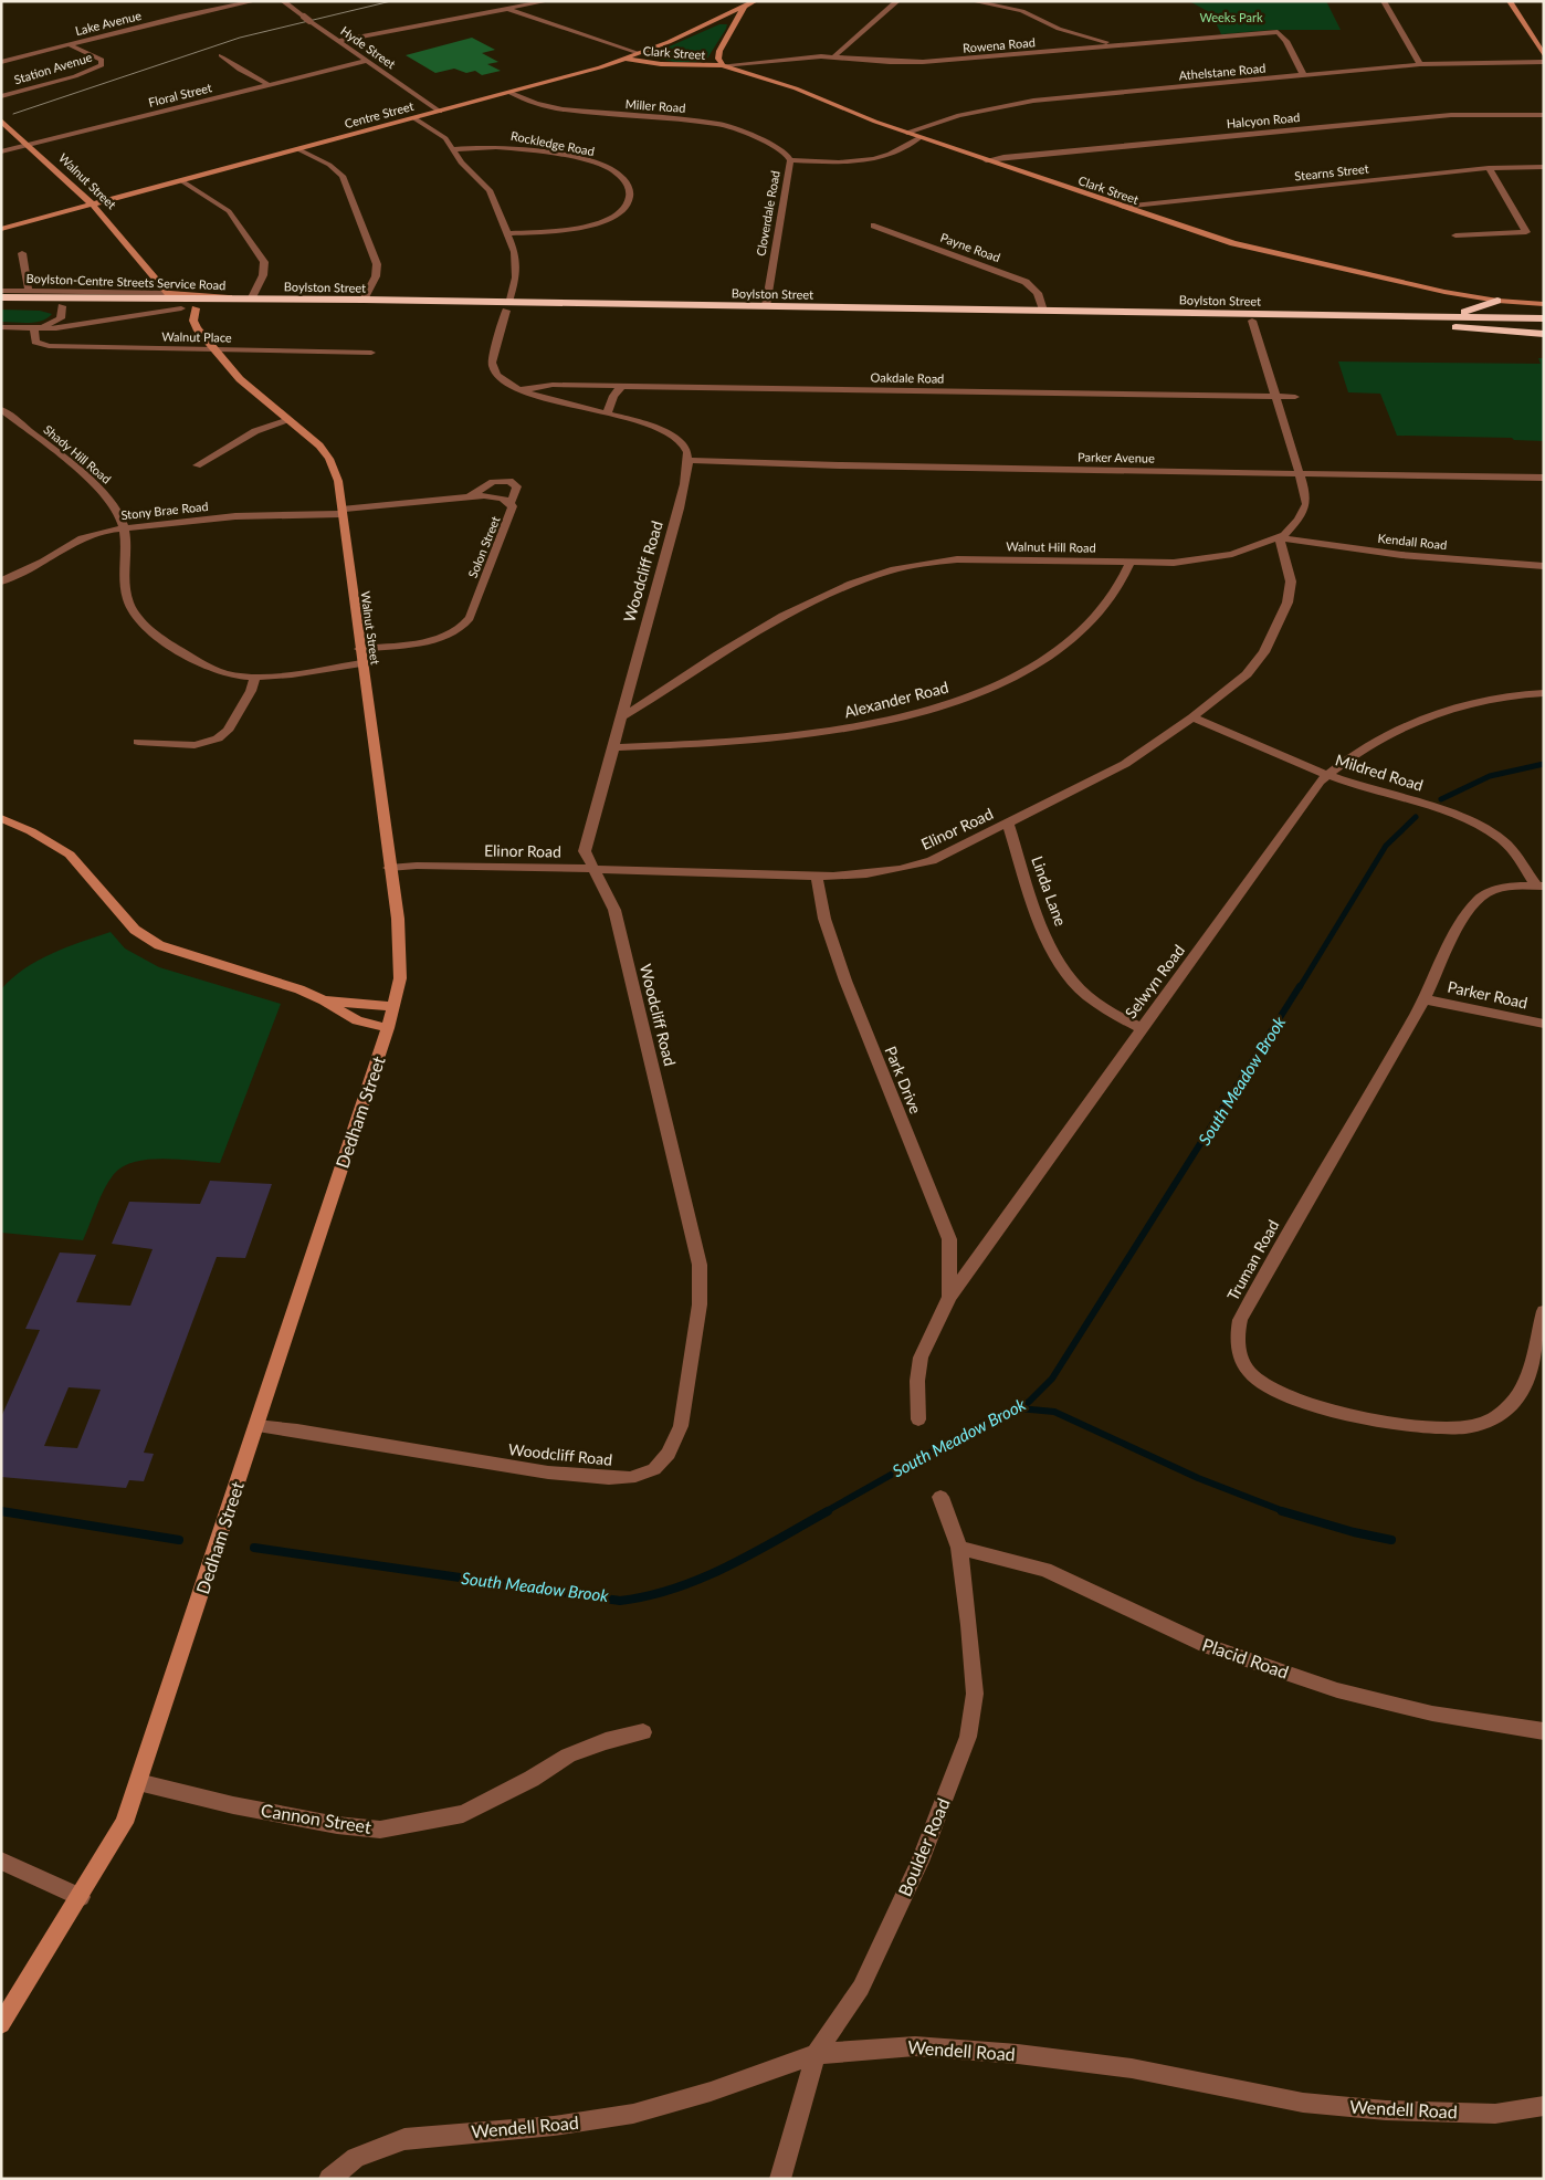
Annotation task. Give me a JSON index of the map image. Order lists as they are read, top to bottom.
{
  "streets": {
    "highway": ["Boylston Street"],
    "main road": [
      "Clark Street",
      "Centre Street",
      "Walnut Street",
      "Boylston-Centre Streets Service Road",
      "Dedham Street"
    ],
    "street": [
      "Lake Avenue",
      "Rowena Road",
      "Hyde Street",
      "Station Avenue",
      "Athelstane Road",
      "Floral Street",
      "Miller Road",
      "Halcyon Road",
      "Rockledge Road",
      "Stearns Street",
      "Cloverdale Road",
      "Payne Road",
      "Walnut Place",
      "Oakdale Road",
      "Shady Hill Road",
      "Parker Avenue",
      "Stony Brae Road",
      "Kendall Road",
      "Solon Street",
      "Walnut Hill Road",
      "Woodcliff Road",
      "Alexander Road",
      "Mildred Road",
      "Elinor Road",
      "Linda Lane",
      "Selwyn Road",
      "Parker Road",
      "Park Drive",
      "Truman Road",
      "Placid Road",
      "Cannon Street",
      "Boulder Road",
      "Wendell Road"
    ]
  },
  "crossings": [
    ["Lake Avenue", "Station Avenue"],
    ["Rowena Road", "Clark Street"],
    ["Rowena Road", "Athelstane Road"],
    ["Hyde Street", "Floral Street"],
    ["Hyde Street", "Centre Street"],
    ["Clark Street", "Athelstane Road"],
    ["Clark Street", "Centre Street"],
    ["Clark Street", "Halcyon Road"],
    ["Clark Street", "Stearns Street"],
    ["Clark Street", "Cloverdale Road"],
    ["Floral Street", "Walnut Street"],
    ["Miller Road", "Centre Street"],
    ["Miller Road", "Cloverdale Road"],
    ["Centre Street", "Walnut Street"],
    ["Walnut Street", "Boylston-Centre Streets Service Road"],
    ["Walnut Street", "Boylston Street"],
    ["Walnut Street", "Walnut Place"],
    ["Walnut Street", "Shady Hill Road"],
    ["Walnut Street", "Stony Brae Road"],
    ["Walnut Street", "Solon Street"],
    ["Walnut Street", "Elinor Road"],
    ["Walnut Street", "Dedham Street"],
    ["Cloverdale Road", "Boylston Street"],
    ["Payne Road", "Boylston Street"],
    ["Boylston-Centre Streets Service Road", "Boylston Street"],
    ["Boylston Street", "Walnut Hill Road"],
    ["Oakdale Road", "Walnut Hill Road"],
    ["Shady Hill Road", "Stony Brae Road"],
    ["Parker Avenue", "Walnut Hill Road"],
    ["Parker Avenue", "Woodcliff Road"],
    ["Stony Brae Road", "Solon Street"],
    ["Kendall Road", "Walnut Hill Road"],
    ["Kendall Road", "Elinor Road"],
    ["Walnut Hill Road", "Woodcliff Road"],
    ["Walnut Hill Road", "Alexander Road"],
    ["Walnut Hill Road", "Elinor Road"],
    ["Woodcliff Road", "Alexander Road"],
    ["Woodcliff Road", "Elinor Road"],
    ["Woodcliff Road", "Dedham Street"],
    ["Mildred Road", "Elinor Road"],
    ["Mildred Road", "Selwyn Road"],
    ["Mildred Road", "Truman Road"],
    ["Elinor Road", "Linda Lane"],
    ["Elinor Road", "Park Drive"],
    ["Linda Lane", "Selwyn Road"],
    ["Selwyn Road", "Park Drive"],
    ["Parker Road", "Truman Road"],
    ["Dedham Street", "Cannon Street"],
    ["Placid Road", "Boulder Road"],
    ["Boulder Road", "Wendell Road"]
  ],
  "water": ["South Meadow Brook"],
  "parks": ["Weeks Park"]
}
